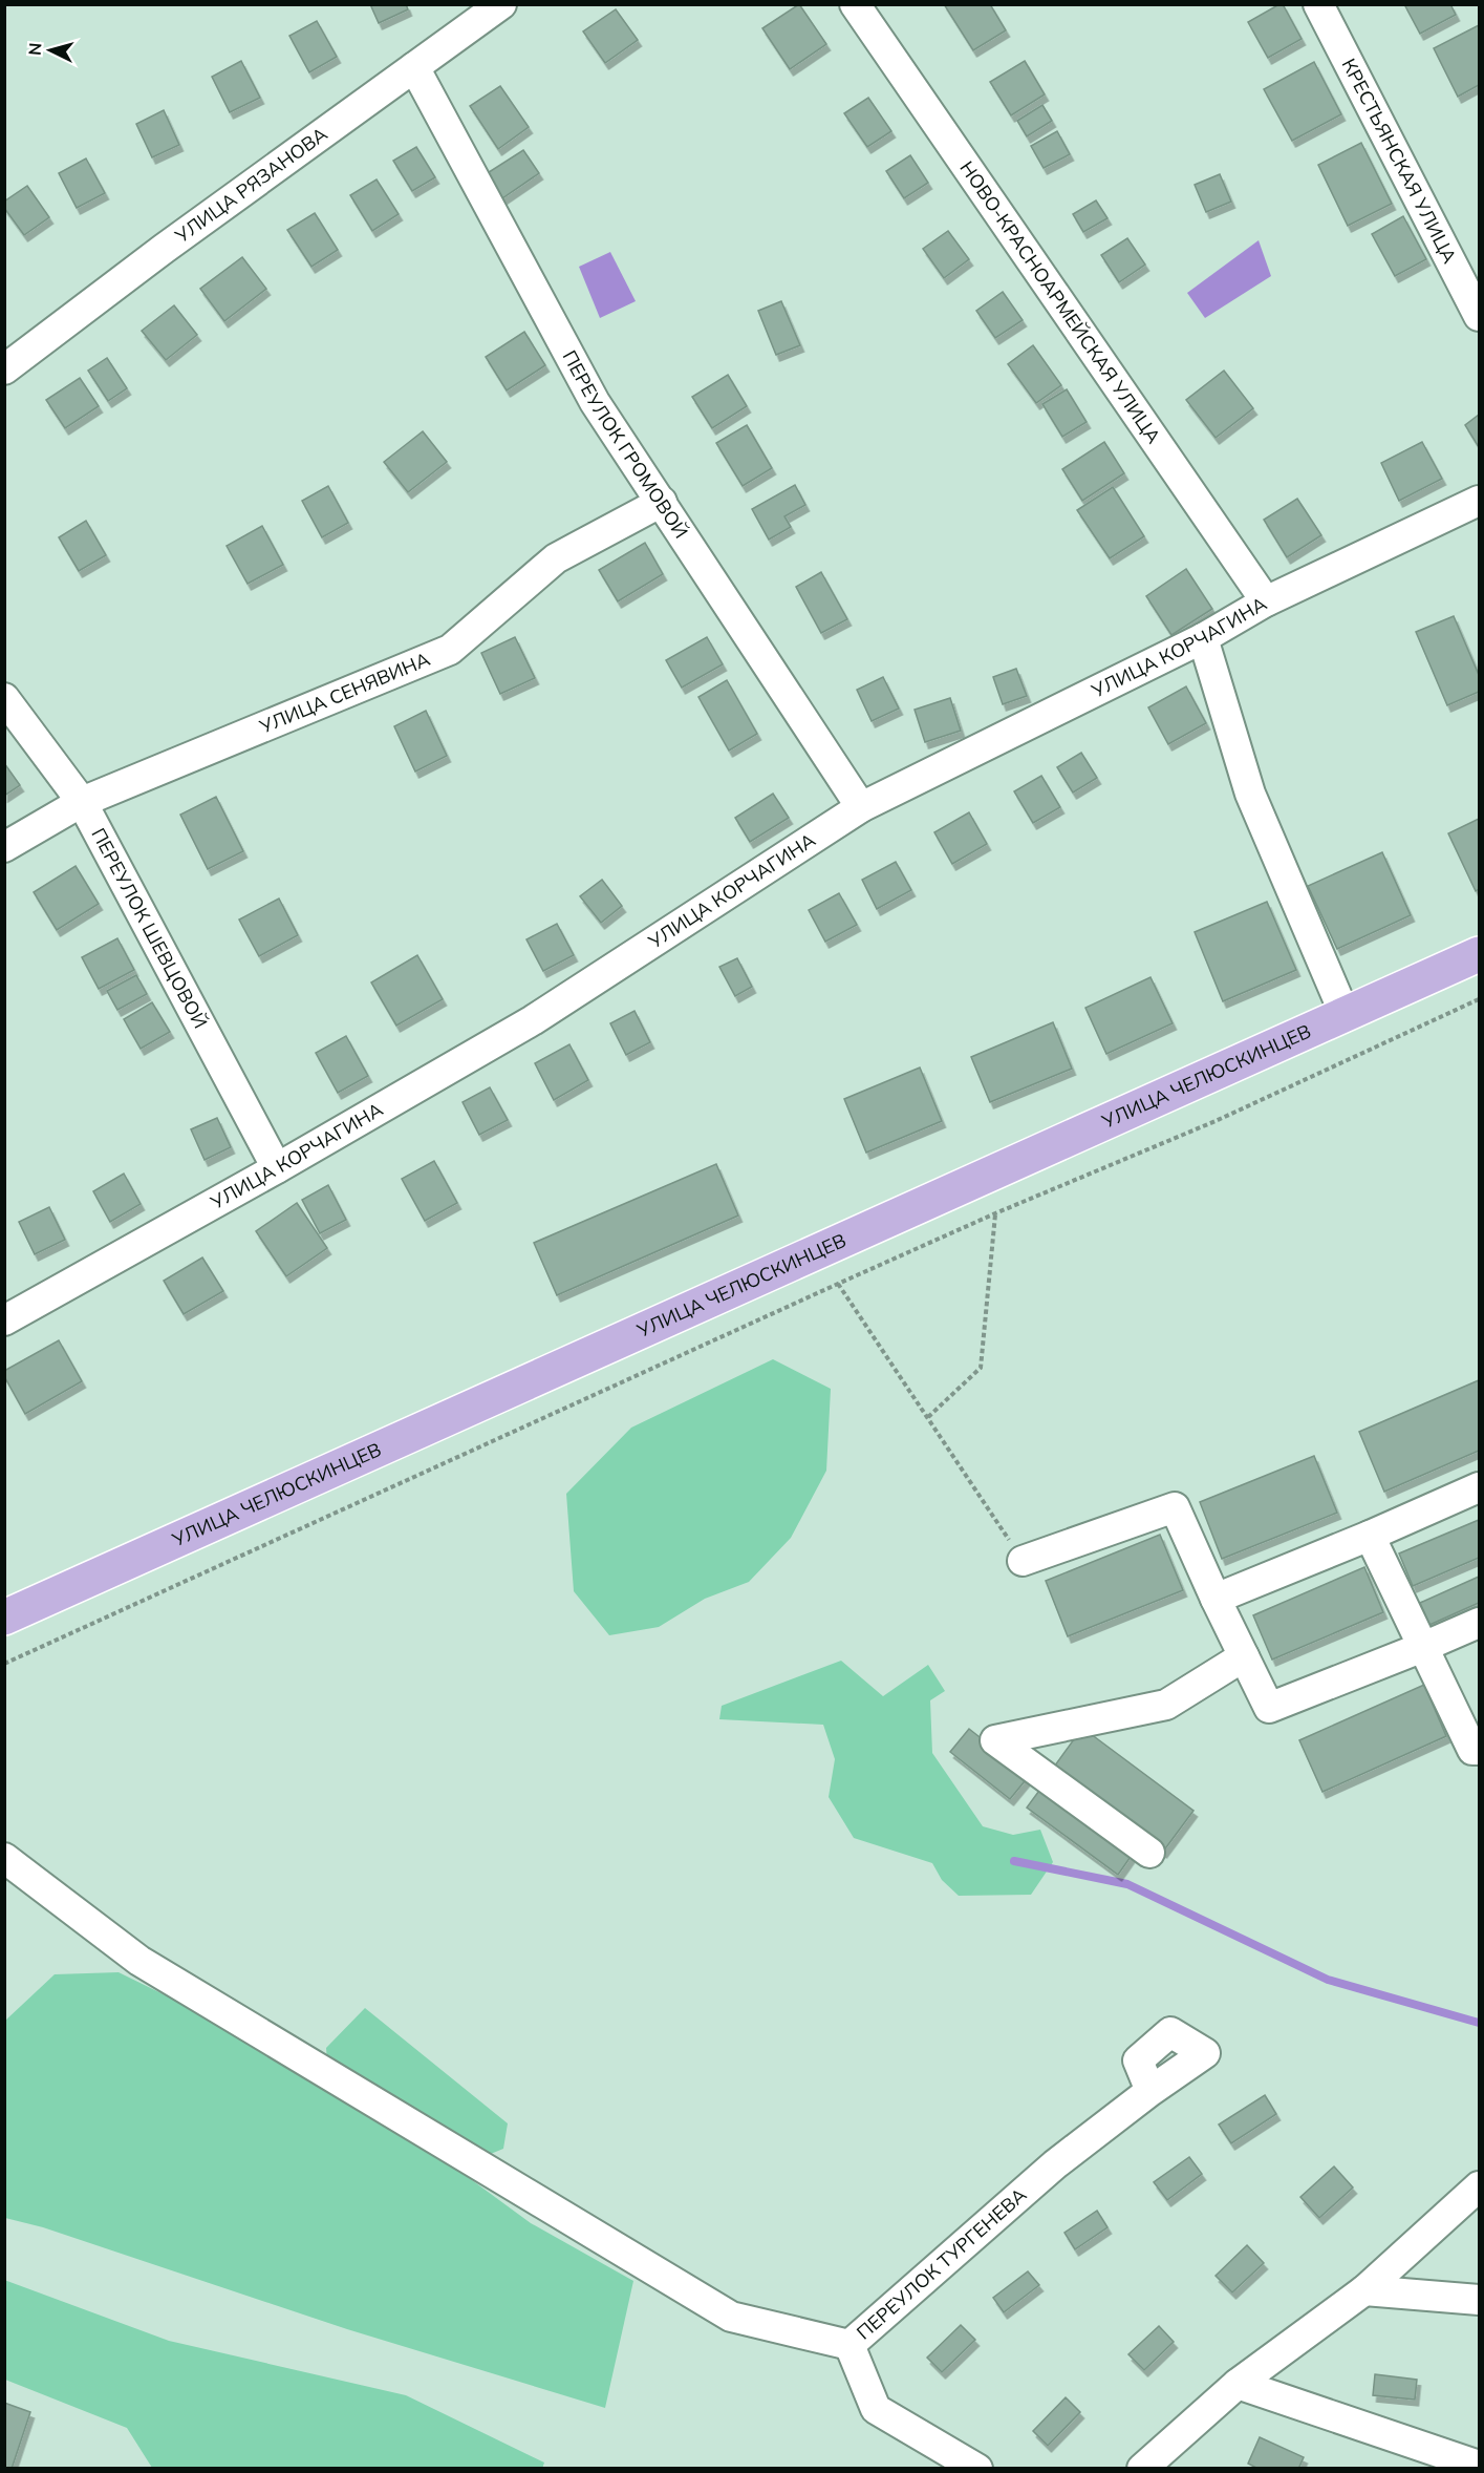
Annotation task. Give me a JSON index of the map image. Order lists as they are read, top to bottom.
{
  "streets": {
    "main road": ["УЛИЦА ЧЕЛЮСКИНЦЕВ"],
    "street": [
      "КРЕСТЬЯНСКАЯ УЛИЦА",
      "УЛИЦА РЯЗАНОВА",
      "НОВО-КРАСНОАРМЕЙСКАЯ УЛИЦА",
      "ПЕРЕУЛОК ГРОМОВОЙ",
      "УЛИЦА КОРЧАГИНА",
      "УЛИЦА СЕНЯВИНА",
      "ПЕРЕУЛОК ШЕВЦОВОЙ",
      "ПЕРЕУЛОК ТУРГЕНЕВА"
    ]
  },
  "crossings": [
    ["УЛИЦА РЯЗАНОВА", "ПЕРЕУЛОК ГРОМОВОЙ"],
    ["НОВО-КРАСНОАРМЕЙСКАЯ УЛИЦА", "УЛИЦА КОРЧАГИНА"],
    ["ПЕРЕУЛОК ГРОМОВОЙ", "УЛИЦА КОРЧАГИНА"],
    ["ПЕРЕУЛОК ГРОМОВОЙ", "УЛИЦА СЕНЯВИНА"],
    ["УЛИЦА КОРЧАГИНА", "ПЕРЕУЛОК ШЕВЦОВОЙ"],
    ["УЛИЦА СЕНЯВИНА", "ПЕРЕУЛОК ШЕВЦОВОЙ"]
  ],
  "north": "left"
}
